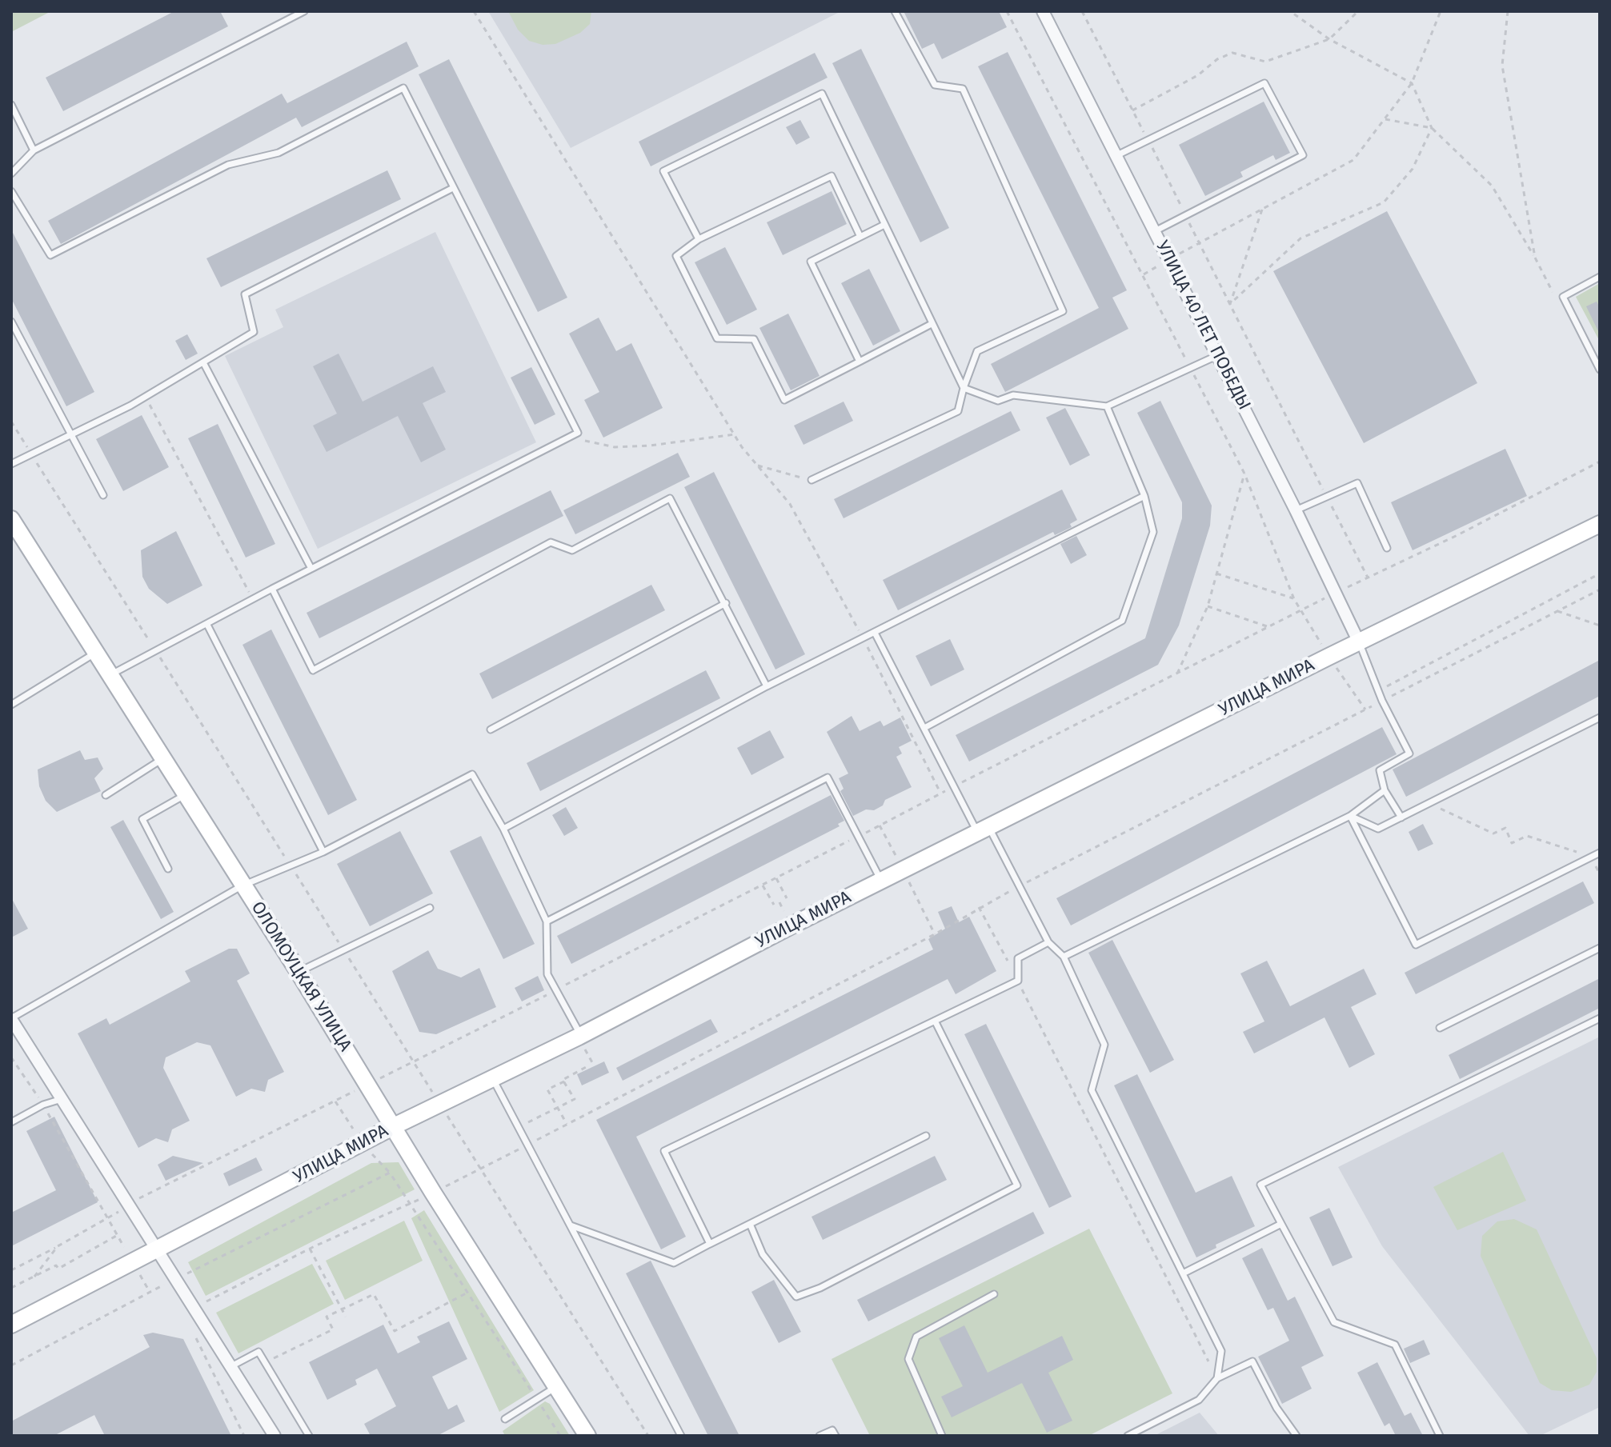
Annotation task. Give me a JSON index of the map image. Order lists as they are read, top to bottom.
{
  "streets": {
    "street": ["УЛИЦА 40 ЛЕТ ПОБЕДЫ", "УЛИЦА МИРА", "ОЛОМОУЦКАЯ УЛИЦА"]
  },
  "crossings": [
    ["УЛИЦА 40 ЛЕТ ПОБЕДЫ", "УЛИЦА МИРА"],
    ["УЛИЦА МИРА", "ОЛОМОУЦКАЯ УЛИЦА"]
  ]
}
